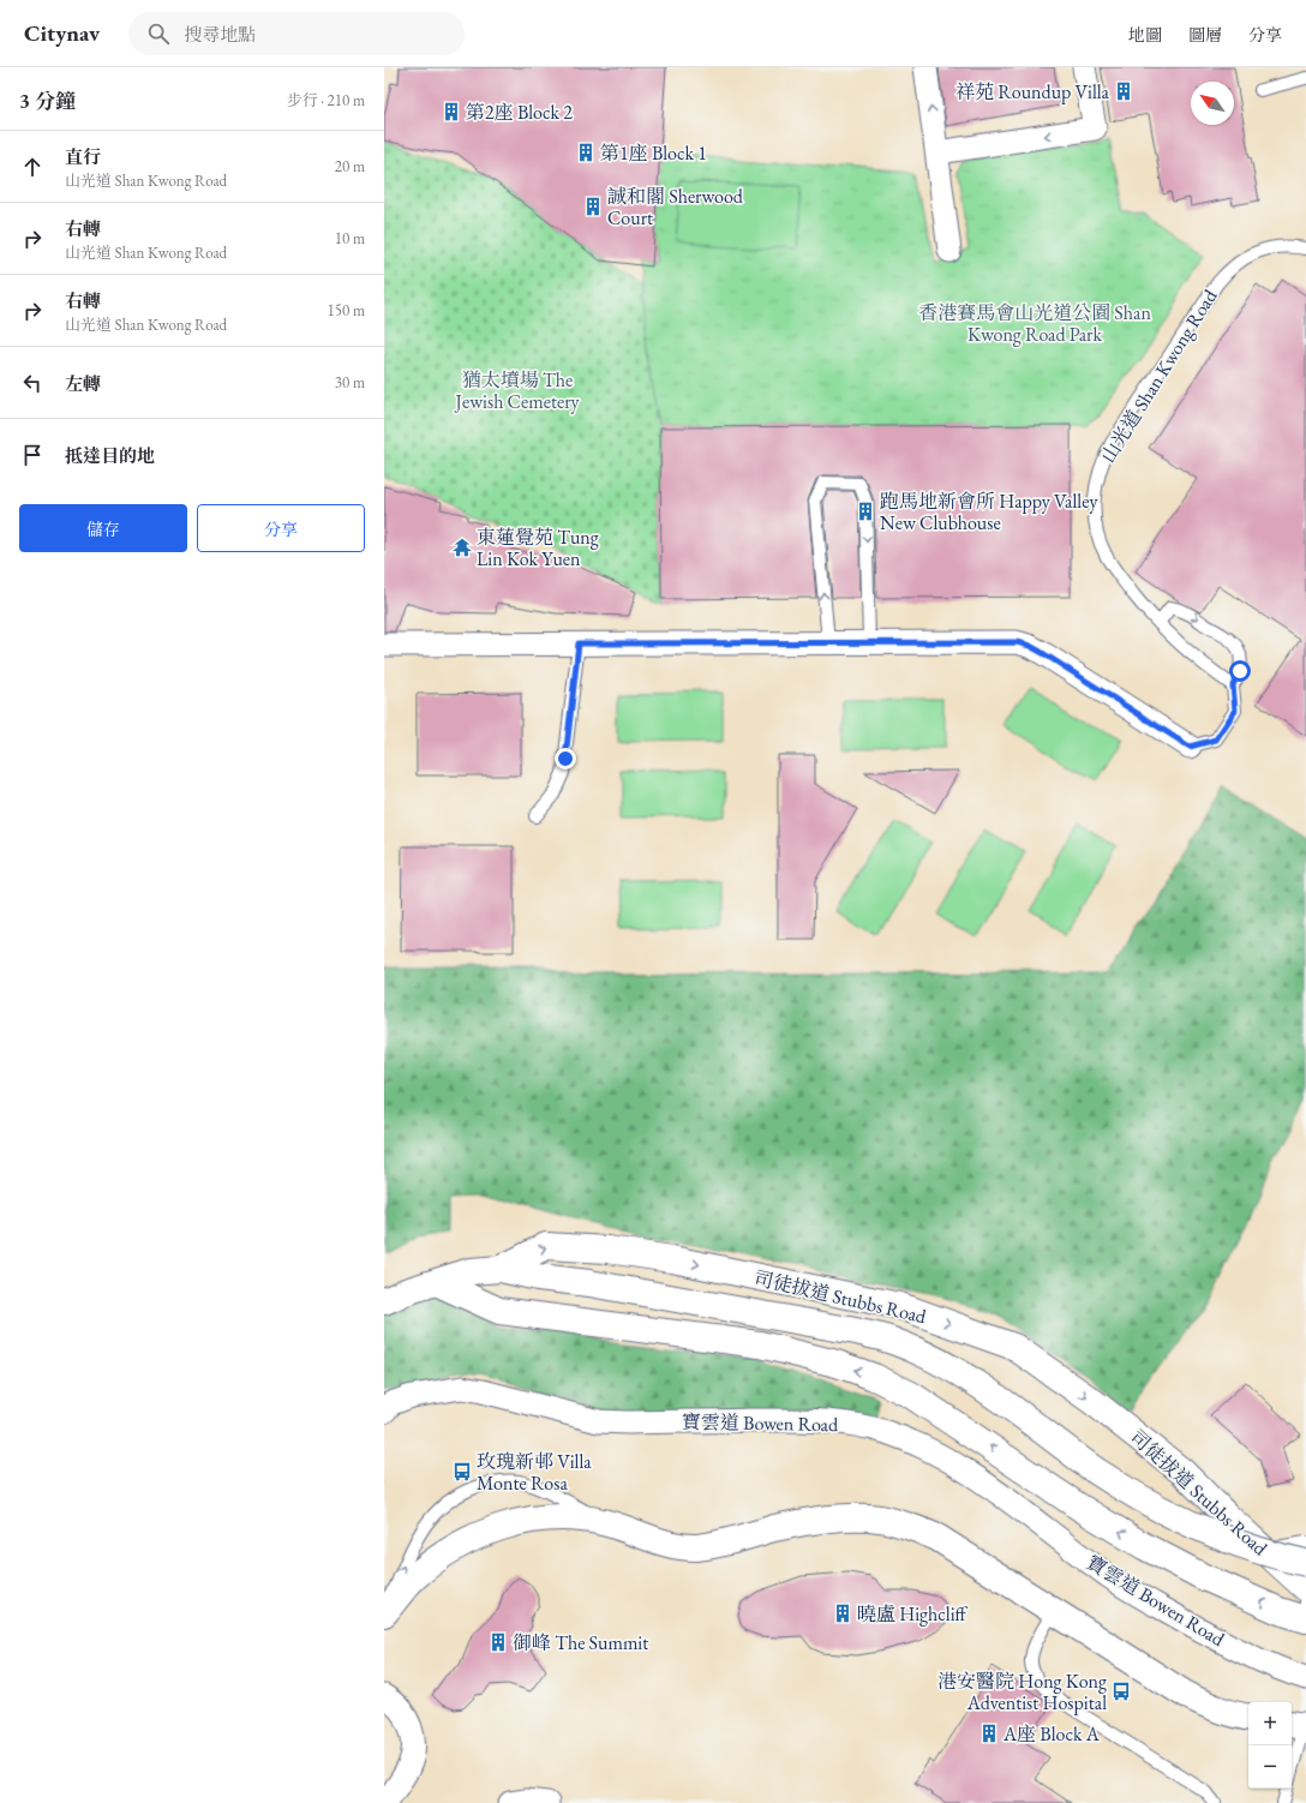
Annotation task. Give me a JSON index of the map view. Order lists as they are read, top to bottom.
{
  "streets": {
    "main road": ["司徒拔道 Stubbs Road"],
    "street": ["寶雲道 Bowen Road"],
    "lane": ["山光道 Shan Kwong Road"]
  },
  "parks": ["香港賽馬會山光道公園 Shan Kwong Road Park", "猶太墳場 The Jewish Cemetery"],
  "places": {
    "building": [
      "祥苑 Roundup Villa",
      "第2座 Block 2",
      "第1座 Block 1",
      "誠和閣 Sherwood Court",
      "跑馬地新會所 Happy Valley New Clubhouse",
      "曉盧 Highcliff",
      "御峰 The Summit",
      "A座 Block A"
    ],
    "temple": ["東蓮覺苑 Tung Lin Kok Yuen"],
    "bus stop": ["玫瑰新邨 Villa Monte Rosa", "港安醫院 Hong Kong Adventist Hospital"]
  },
  "north": "top left",
  "page": {
    "header": "Citynav",
    "search": "搜尋地點",
    "nav": ["地圖", "圖層", "分享"],
    "heading": ["3 分鐘", "步行 · 210 m"],
    "list": [
      ["直行", "山光道 Shan Kwong Road", "20 m"],
      ["右轉", "山光道 Shan Kwong Road", "10 m"],
      ["右轉", "山光道 Shan Kwong Road", "150 m"],
      ["左轉", "30 m"],
      "抵達目的地"
    ],
    "buttons": ["儲存", "分享"],
    "map_buttons": ["+", "−"]
  }
}
